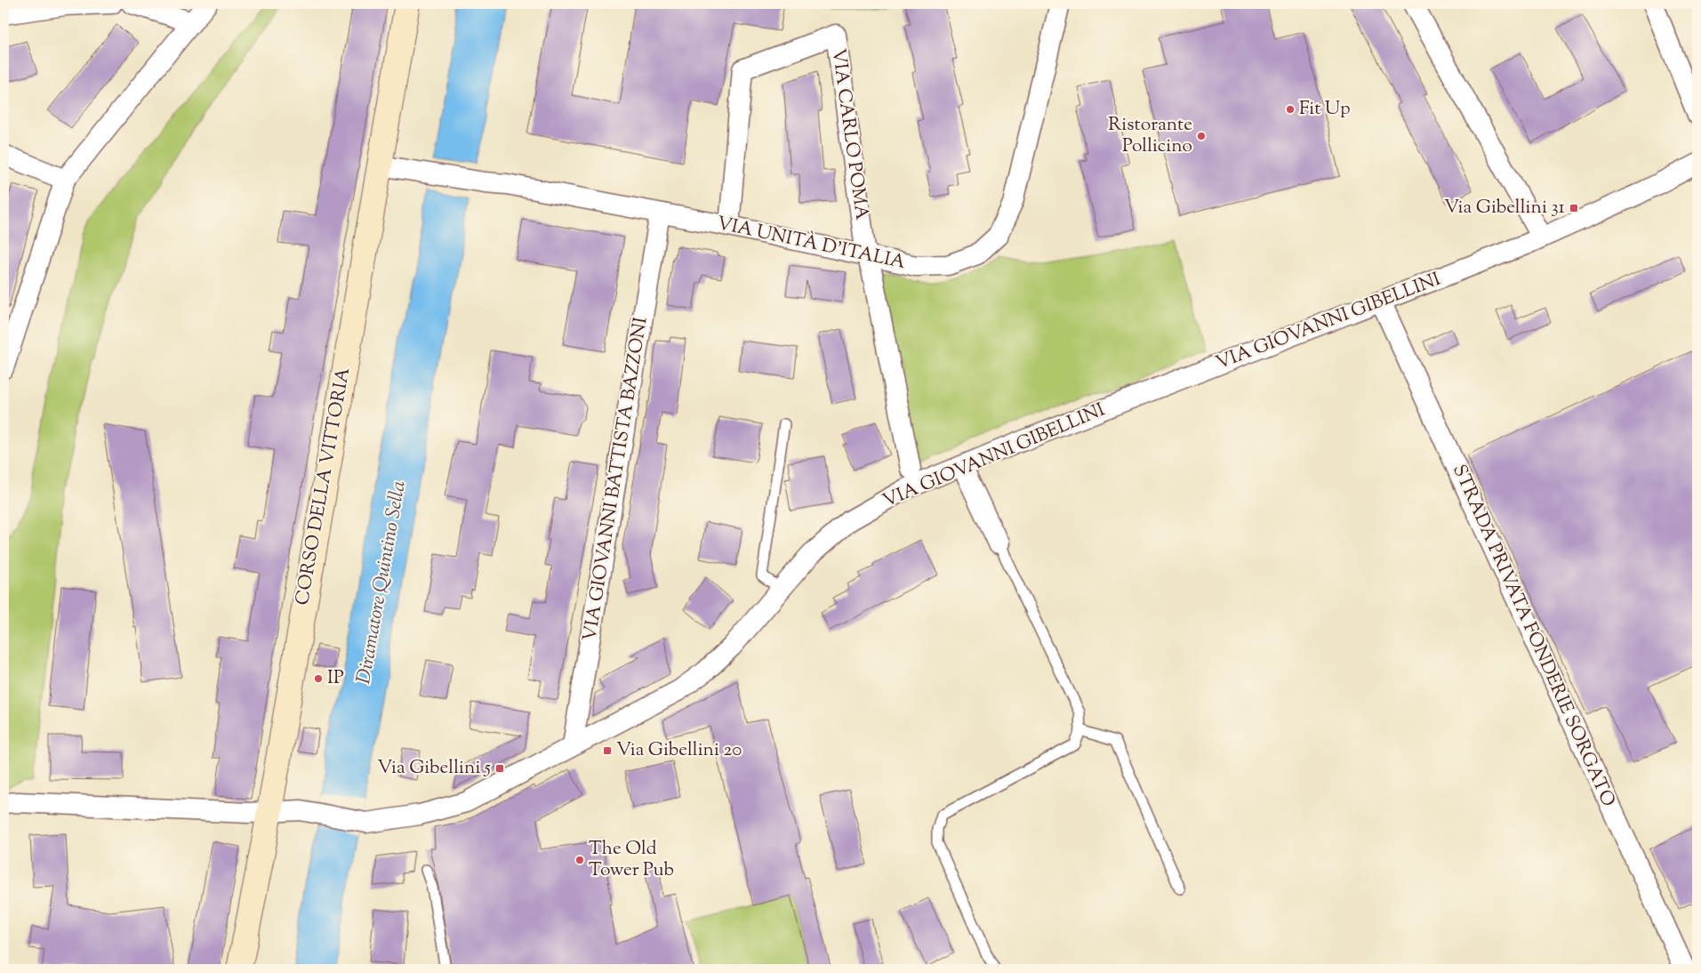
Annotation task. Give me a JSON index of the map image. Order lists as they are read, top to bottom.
{
  "streets": {
    "main road": ["CORSO DELLA VITTORIA"],
    "street": [
      "VIA CARLO POMA",
      "VIA UNITÀ D'ITALIA",
      "VIA GIOVANNI GIBELLINI",
      "VIA GIOVANNI BATTISTA BAZZONI",
      "STRADA PRIVATA FONDERIE SORGATO"
    ]
  },
  "crossings": [
    ["VIA CARLO POMA", "VIA UNITÀ D'ITALIA"],
    ["VIA UNITÀ D'ITALIA", "VIA GIOVANNI BATTISTA BAZZONI"],
    ["VIA UNITÀ D'ITALIA", "CORSO DELLA VITTORIA"],
    ["VIA GIOVANNI GIBELLINI", "VIA GIOVANNI BATTISTA BAZZONI"],
    ["VIA GIOVANNI GIBELLINI", "CORSO DELLA VITTORIA"],
    ["VIA GIOVANNI GIBELLINI", "STRADA PRIVATA FONDERIE SORGATO"]
  ],
  "water": ["Diramatore Quintino Sella"],
  "places": {
    "other": [
      "Fit Up",
      "Ristorante Pollicino",
      "IP",
      "The Old Tower Pub"
    ],
    "transit": ["Via Gibellini 31", "Via Gibellini 20", "Via Gibellini 5"]
  }
}
